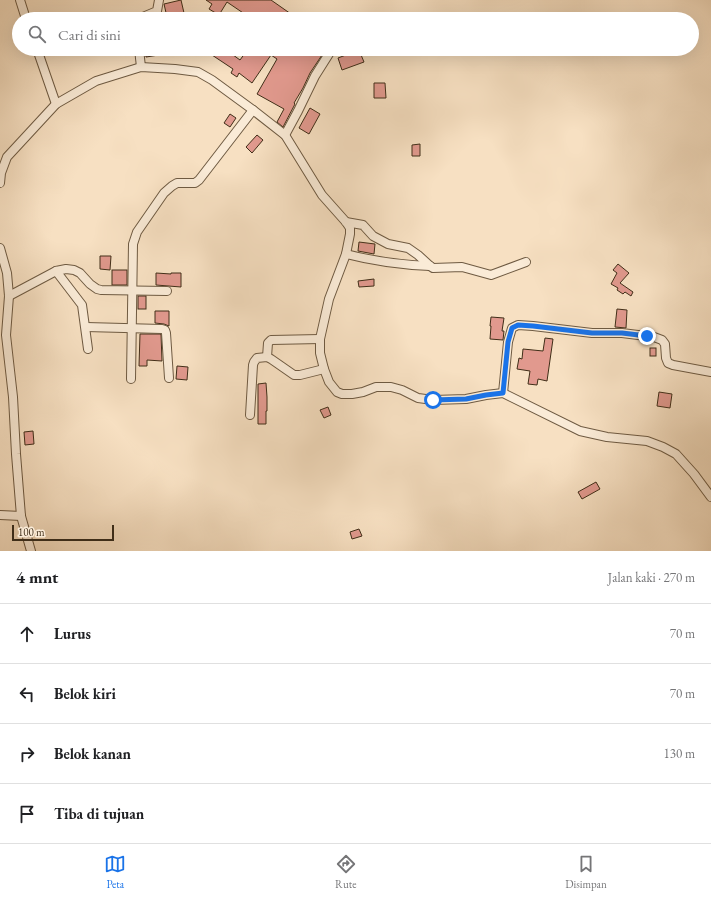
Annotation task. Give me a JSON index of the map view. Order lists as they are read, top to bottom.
{
  "scale_bar": "100 m",
  "page": {
    "search": "Cari di sini",
    "scale": "100 m",
    "heading": ["4 mnt", "Jalan kaki · 270 m"],
    "list": [
      ["Lurus", "70 m"],
      ["Belok kiri", "70 m"],
      ["Belok kanan", "130 m"],
      "Tiba di tujuan"
    ],
    "nav": ["Peta", "Rute", "Disimpan"]
  }
}
